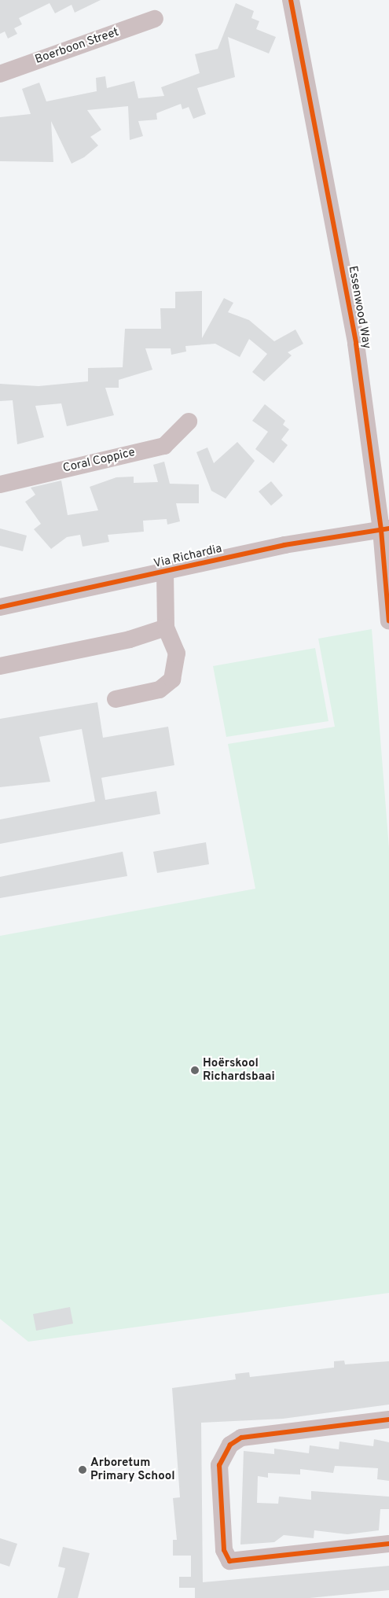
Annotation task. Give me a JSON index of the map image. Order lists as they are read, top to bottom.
{
  "streets": {
    "street": [
      "Boerboon Street",
      "Essenwood Way",
      "Coral Coppice",
      "Via Richardia"
    ]
  },
  "crossings": [
    ["Essenwood Way", "Via Richardia"]
  ],
  "places": ["Hoërskool Richardsbaai", "Arboretum Primary School"]
}
